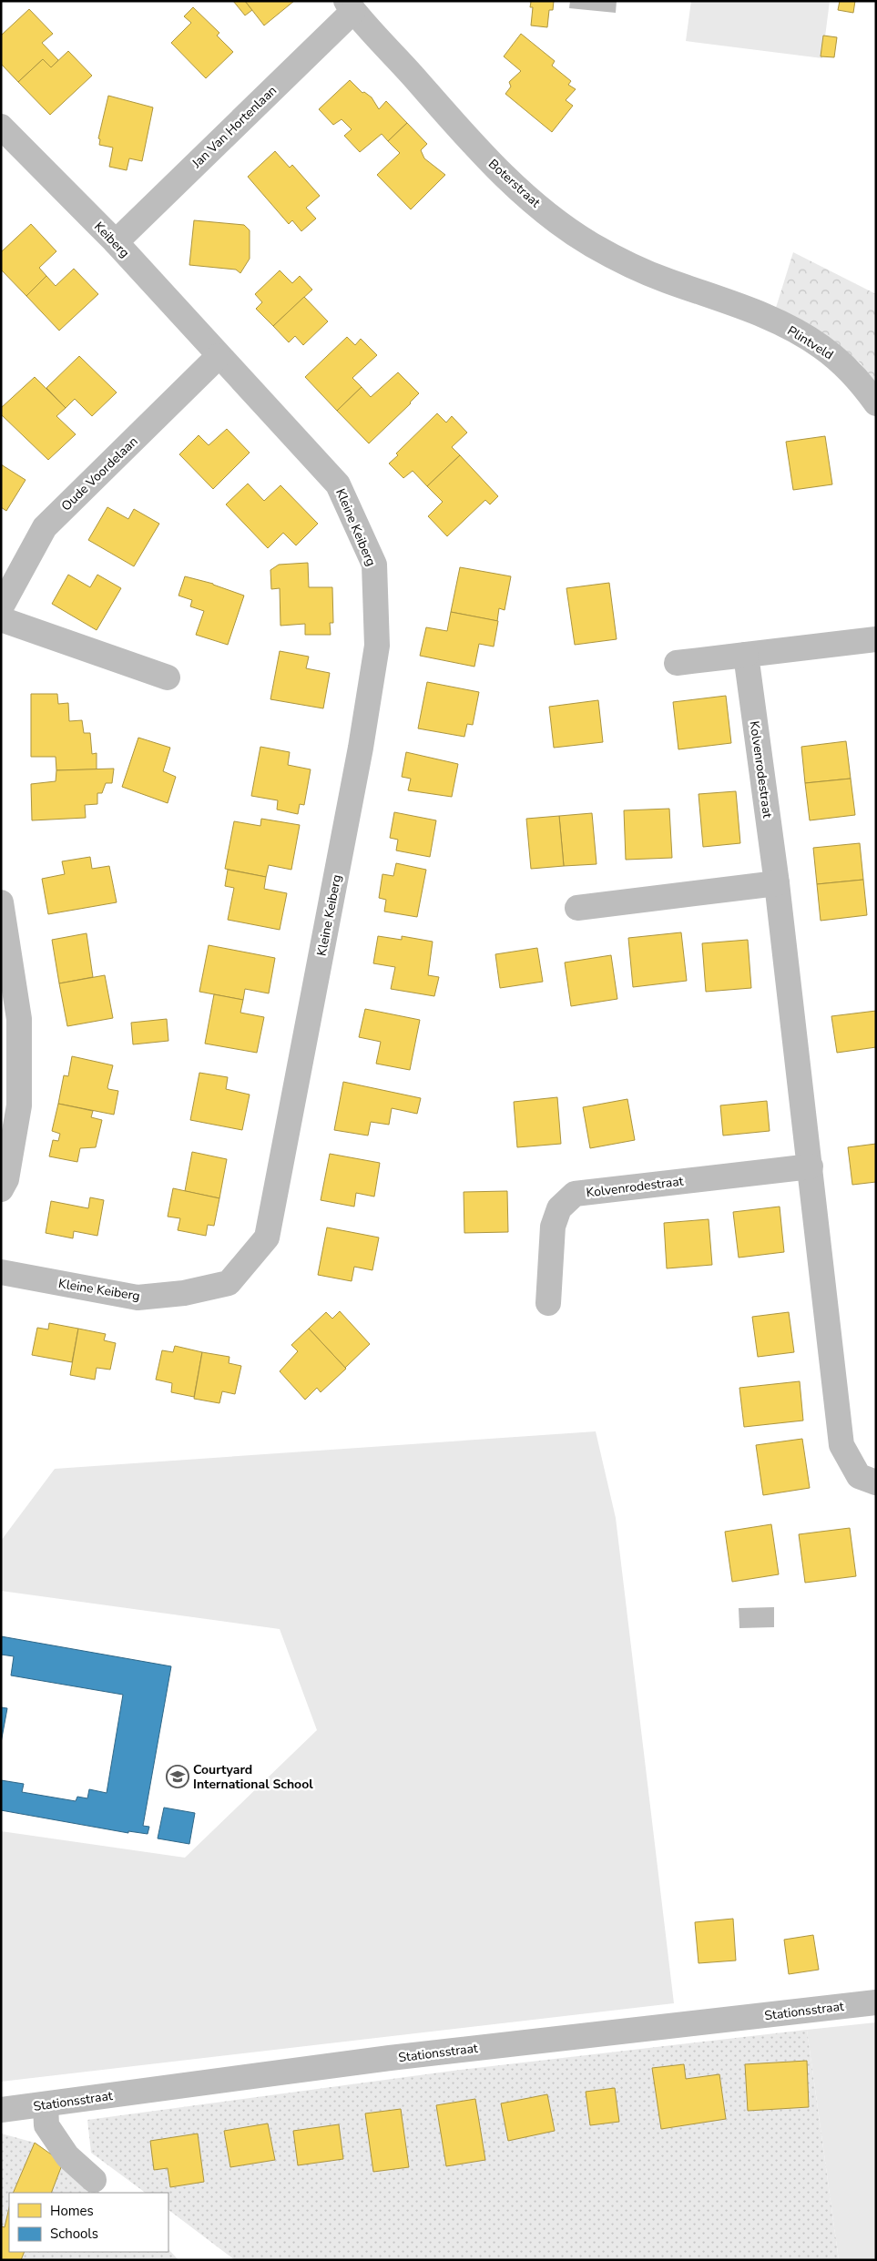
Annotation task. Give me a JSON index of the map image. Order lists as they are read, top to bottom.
{
  "streets": {
    "street": [
      "Jan Van Hortenlaan",
      "Boterstraat",
      "Keiberg",
      "Plintveld",
      "Oude Voordelaan",
      "Kleine Keiberg",
      "Kolvenrodestraat",
      "Stationsstraat"
    ]
  },
  "crossings": [
    ["Jan Van Hortenlaan", "Boterstraat"],
    ["Jan Van Hortenlaan", "Keiberg"],
    ["Boterstraat", "Plintveld"],
    ["Keiberg", "Oude Voordelaan"],
    ["Keiberg", "Kleine Keiberg"],
    ["Oude Voordelaan", "Kleine Keiberg"]
  ],
  "places": {
    "school or university": ["Courtyard International School"]
  },
  "legend": ["Homes", "Schools"]
}
